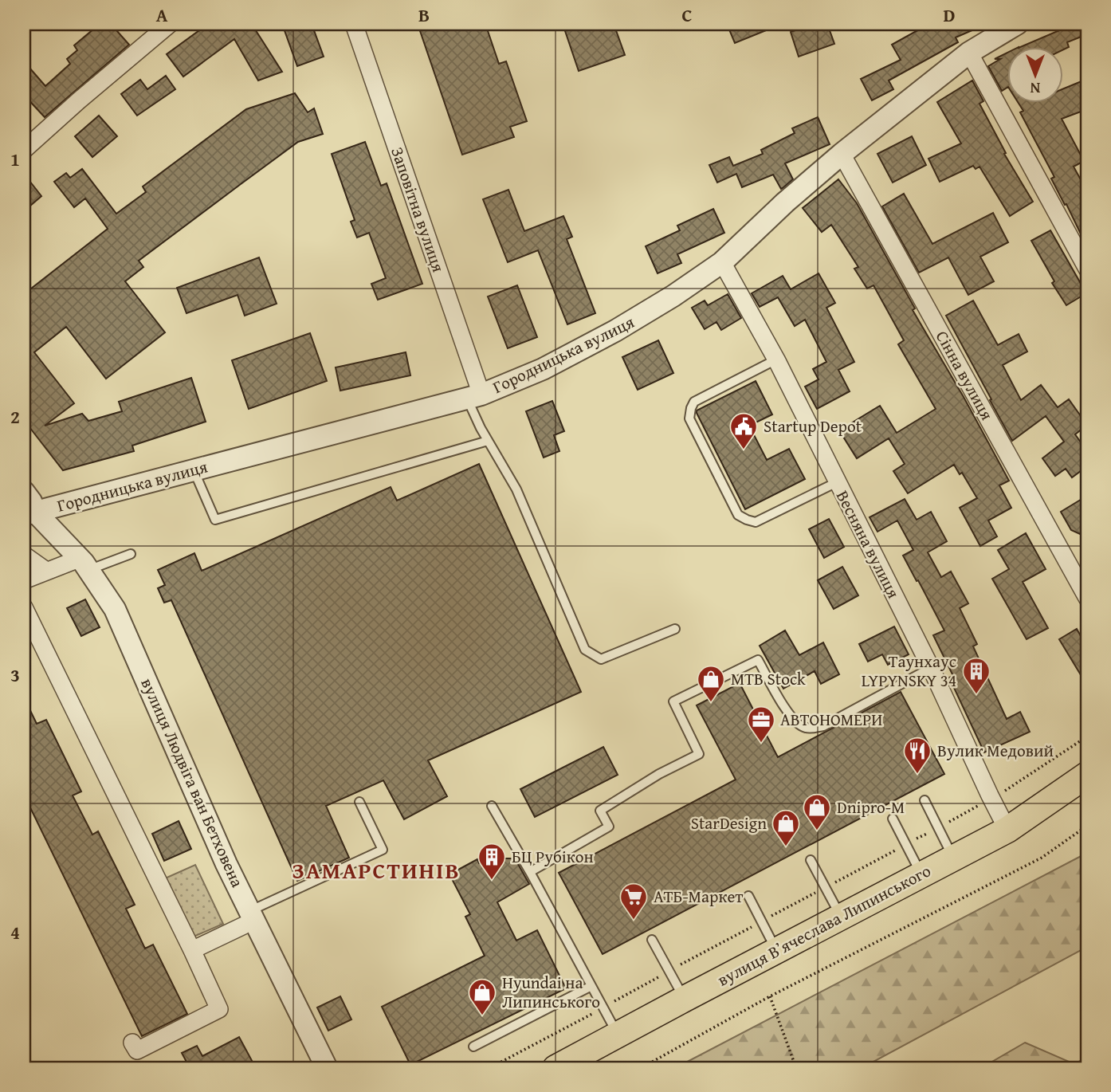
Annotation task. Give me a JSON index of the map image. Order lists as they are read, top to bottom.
{
  "streets": {
    "main road": ["вулиця Вʼячеслава Липинського"],
    "street": [
      "Заповітна вулиця",
      "Городницька вулиця",
      "Сінна вулиця",
      "Весняна вулиця",
      "вулиця Людвіга ван Бетховена"
    ]
  },
  "crossings": [
    ["Заповітна вулиця", "Городницька вулиця"],
    ["Городницька вулиця", "Сінна вулиця"],
    ["Городницька вулиця", "Весняна вулиця"],
    ["Городницька вулиця", "вулиця Людвіга ван Бетховена"],
    ["Весняна вулиця", "вулиця Вʼячеслава Липинського"]
  ],
  "districts": ["ЗАМАРСТИНІВ"],
  "places": {
    "public building": ["Startup Depot"],
    "building": ["Таунхаус LYPYNSKY 34", "БЦ Рубікон"],
    "shop": [
      "MTB Stock",
      "Dnipro-M",
      "StarDesign",
      "Hyundai на Липинського"
    ],
    "office": ["АВТОНОМЕРИ"],
    "restaurant": ["Вулик Медовий"],
    "supermarket": ["АТБ-Маркет"]
  },
  "north": "bottom",
  "grid": {
    "columns": [
      "A",
      "B",
      "C",
      "D"
    ],
    "rows": [
      "1",
      "2",
      "3",
      "4"
    ]
  }
}
